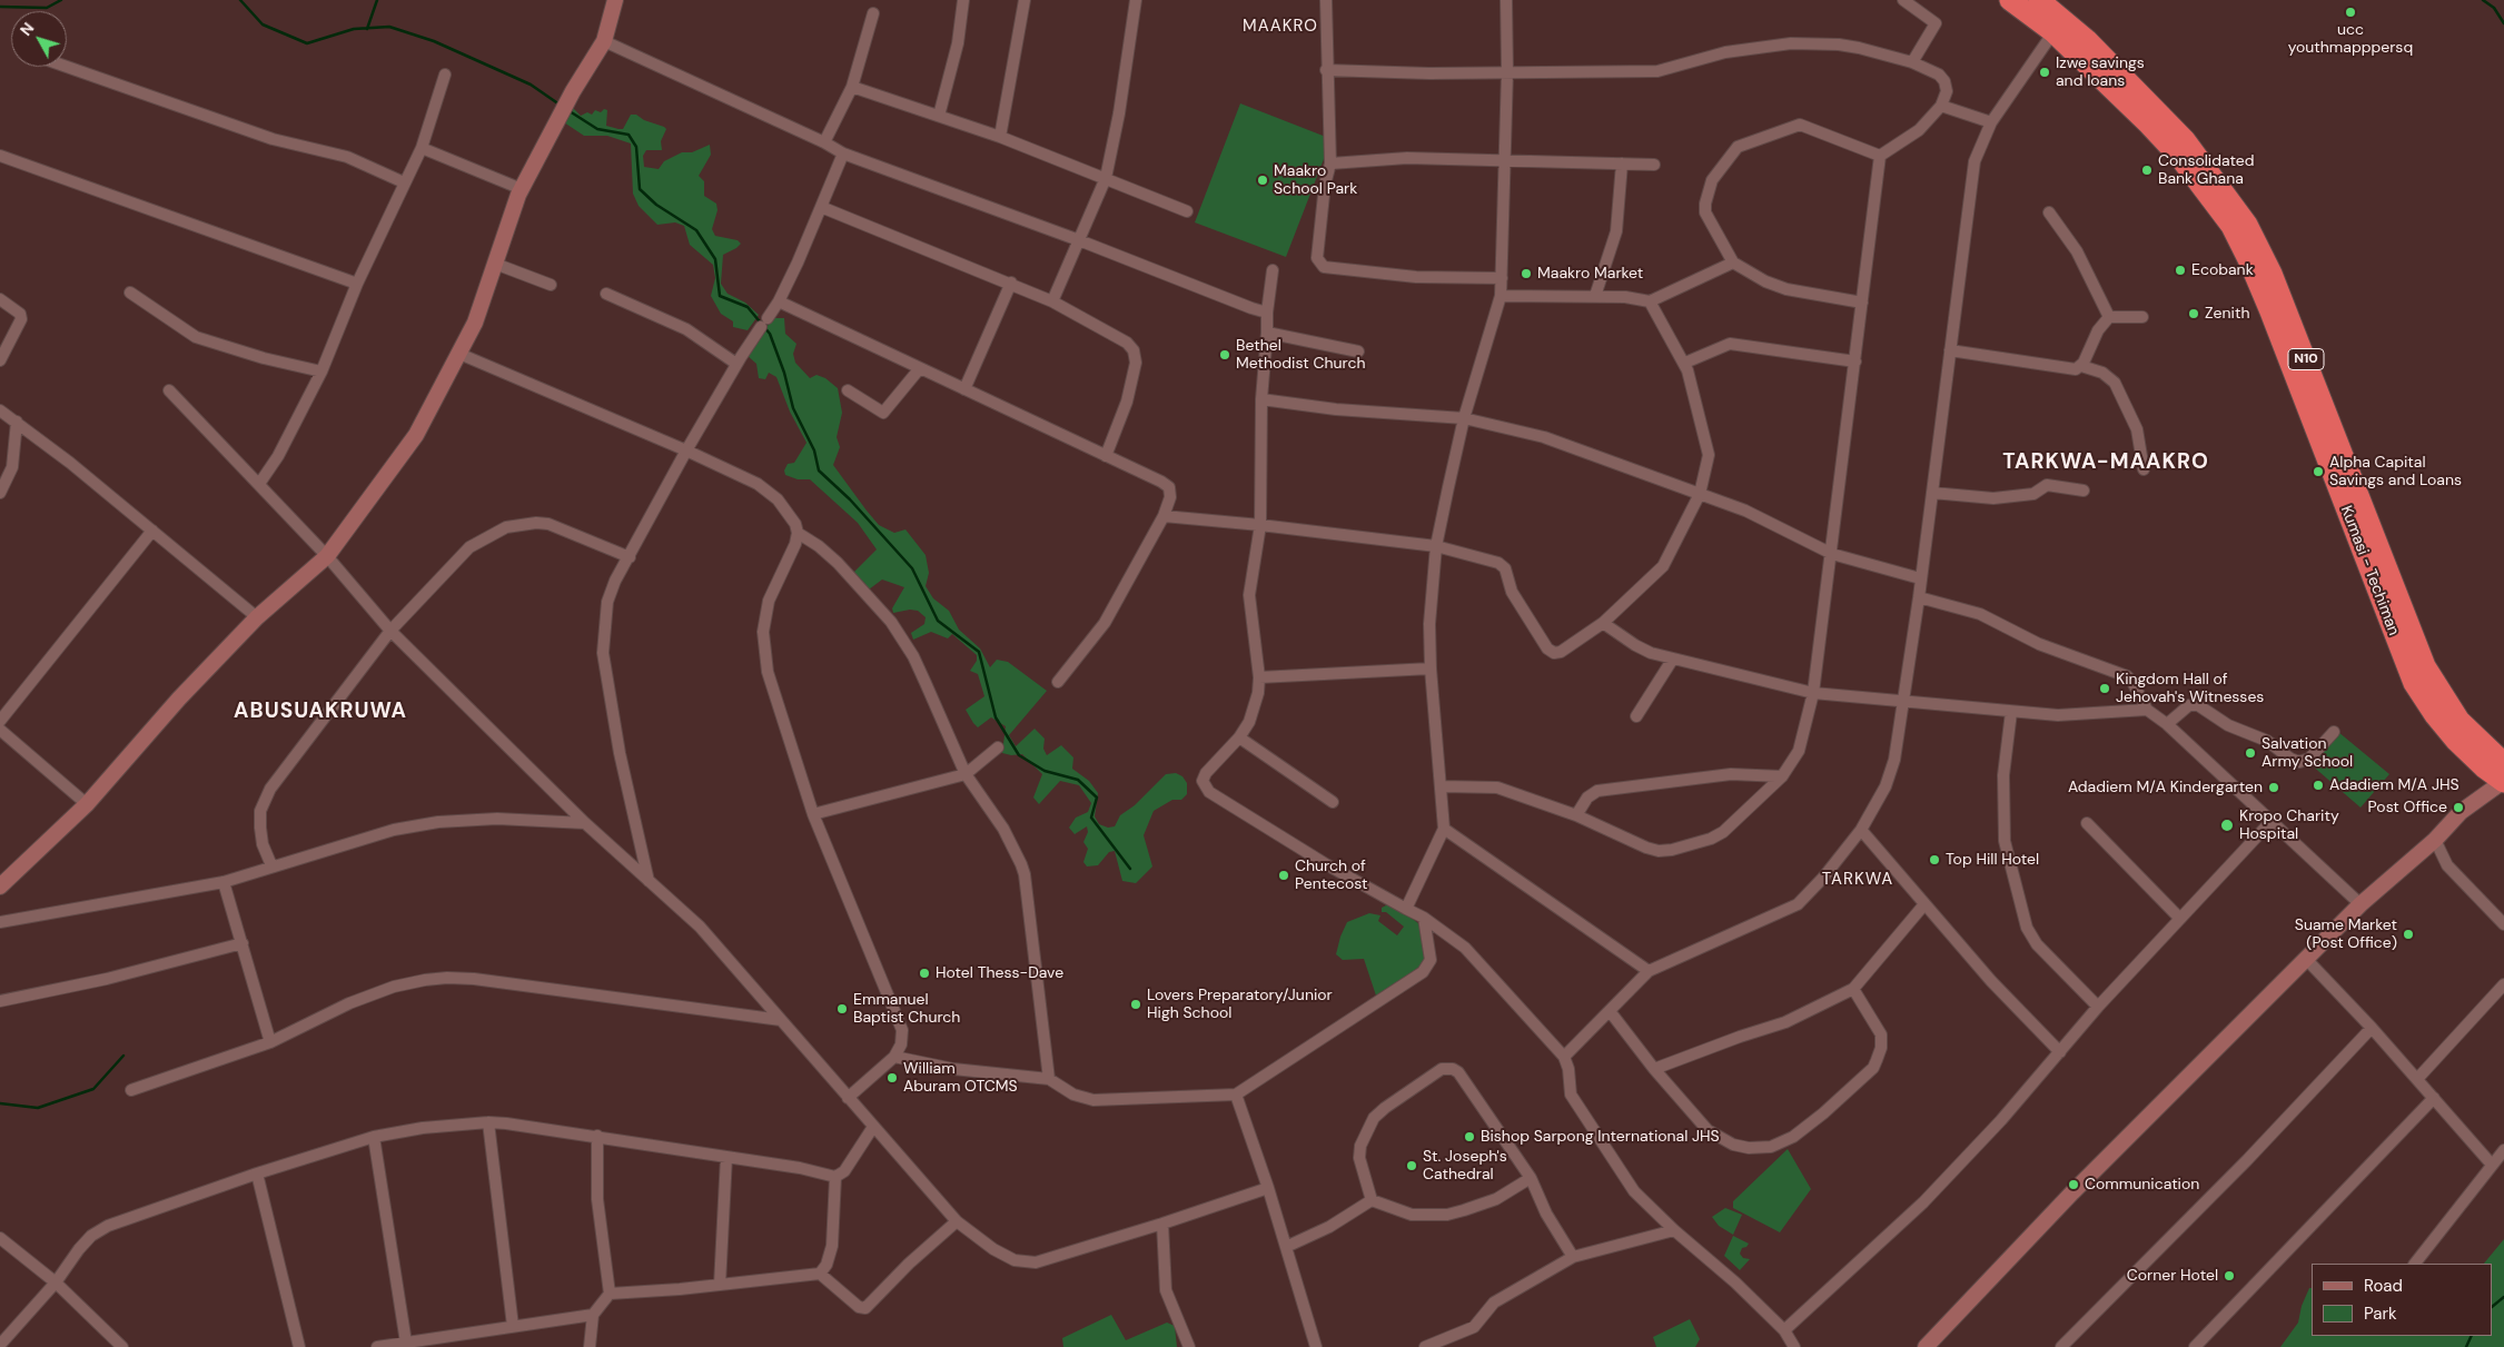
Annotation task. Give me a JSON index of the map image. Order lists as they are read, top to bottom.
{
  "streets": {
    "highway": ["N10", "Kumasi - Techiman"]
  },
  "crossings": [
    ["N10", "Kumasi - Techiman"]
  ],
  "districts": [
    "MAAKRO",
    "TARKWA-MAAKRO",
    "ABUSUAKRUWA",
    "TARKWA"
  ],
  "places": [
    "ucc youthmapppersq",
    "Izwe savings and loans",
    "Consolidated Bank Ghana",
    "Maakro School Park",
    "Ecobank",
    "Maakro Market",
    "Zenith",
    "Bethel Methodist Church",
    "Alpha Capital Savings and Loans",
    "Kingdom Hall of Jehovah's Witnesses",
    "Salvation Army School",
    "Adadiem M/A JHS",
    "Adadiem M/A Kindergarten",
    "Post Office",
    "Kropo Charity Hospital",
    "Top Hill Hotel",
    "Church of Pentecost",
    "Suame Market (Post Office)",
    "Hotel Thess-Dave",
    "Lovers Preparatory/Junior High School",
    "Emmanuel Baptist Church",
    "William Aburam OTCMS",
    "Bishop Sarpong International JHS",
    "St. Joseph's Cathedral",
    "Communication",
    "Corner Hotel"
  ],
  "legend": ["Road", "Park"],
  "north": "top left"
}
